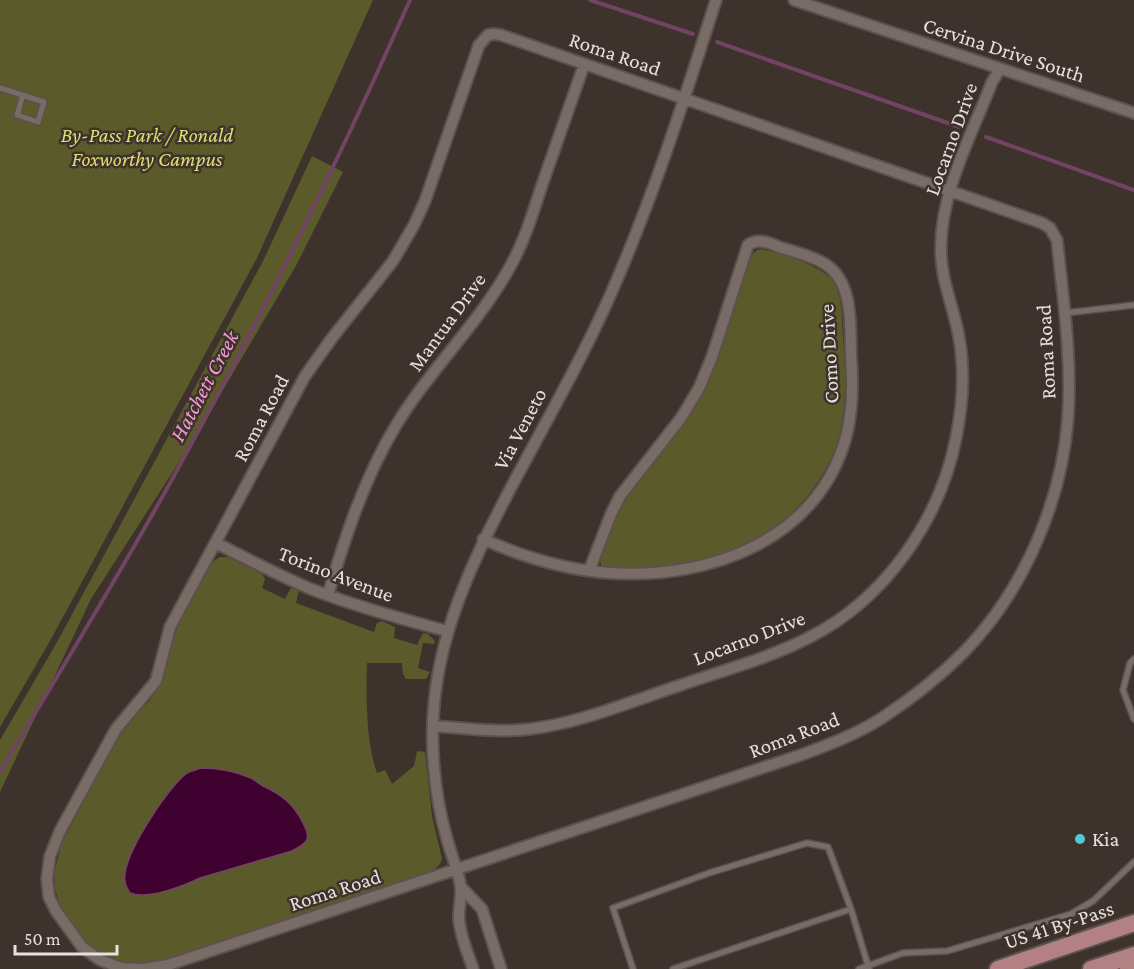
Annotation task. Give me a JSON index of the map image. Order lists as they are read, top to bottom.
{
  "streets": {
    "main road": ["US 41 By-Pass"],
    "street": [
      "Cervina Drive South",
      "Roma Road",
      "Locarno Drive",
      "Mantua Drive",
      "Como Drive",
      "Via Veneto",
      "Torino Avenue"
    ]
  },
  "crossings": [
    ["Cervina Drive South", "Locarno Drive"],
    ["Roma Road", "Locarno Drive"],
    ["Roma Road", "Mantua Drive"],
    ["Roma Road", "Via Veneto"],
    ["Roma Road", "Torino Avenue"],
    ["Locarno Drive", "Via Veneto"],
    ["Mantua Drive", "Torino Avenue"],
    ["Como Drive", "Via Veneto"],
    ["Via Veneto", "Torino Avenue"]
  ],
  "water": ["Hatchett Creek"],
  "parks": ["By-Pass Park / Ronald Foxworthy Campus"],
  "places": ["Kia"],
  "scale_bar": "50 m"
}
